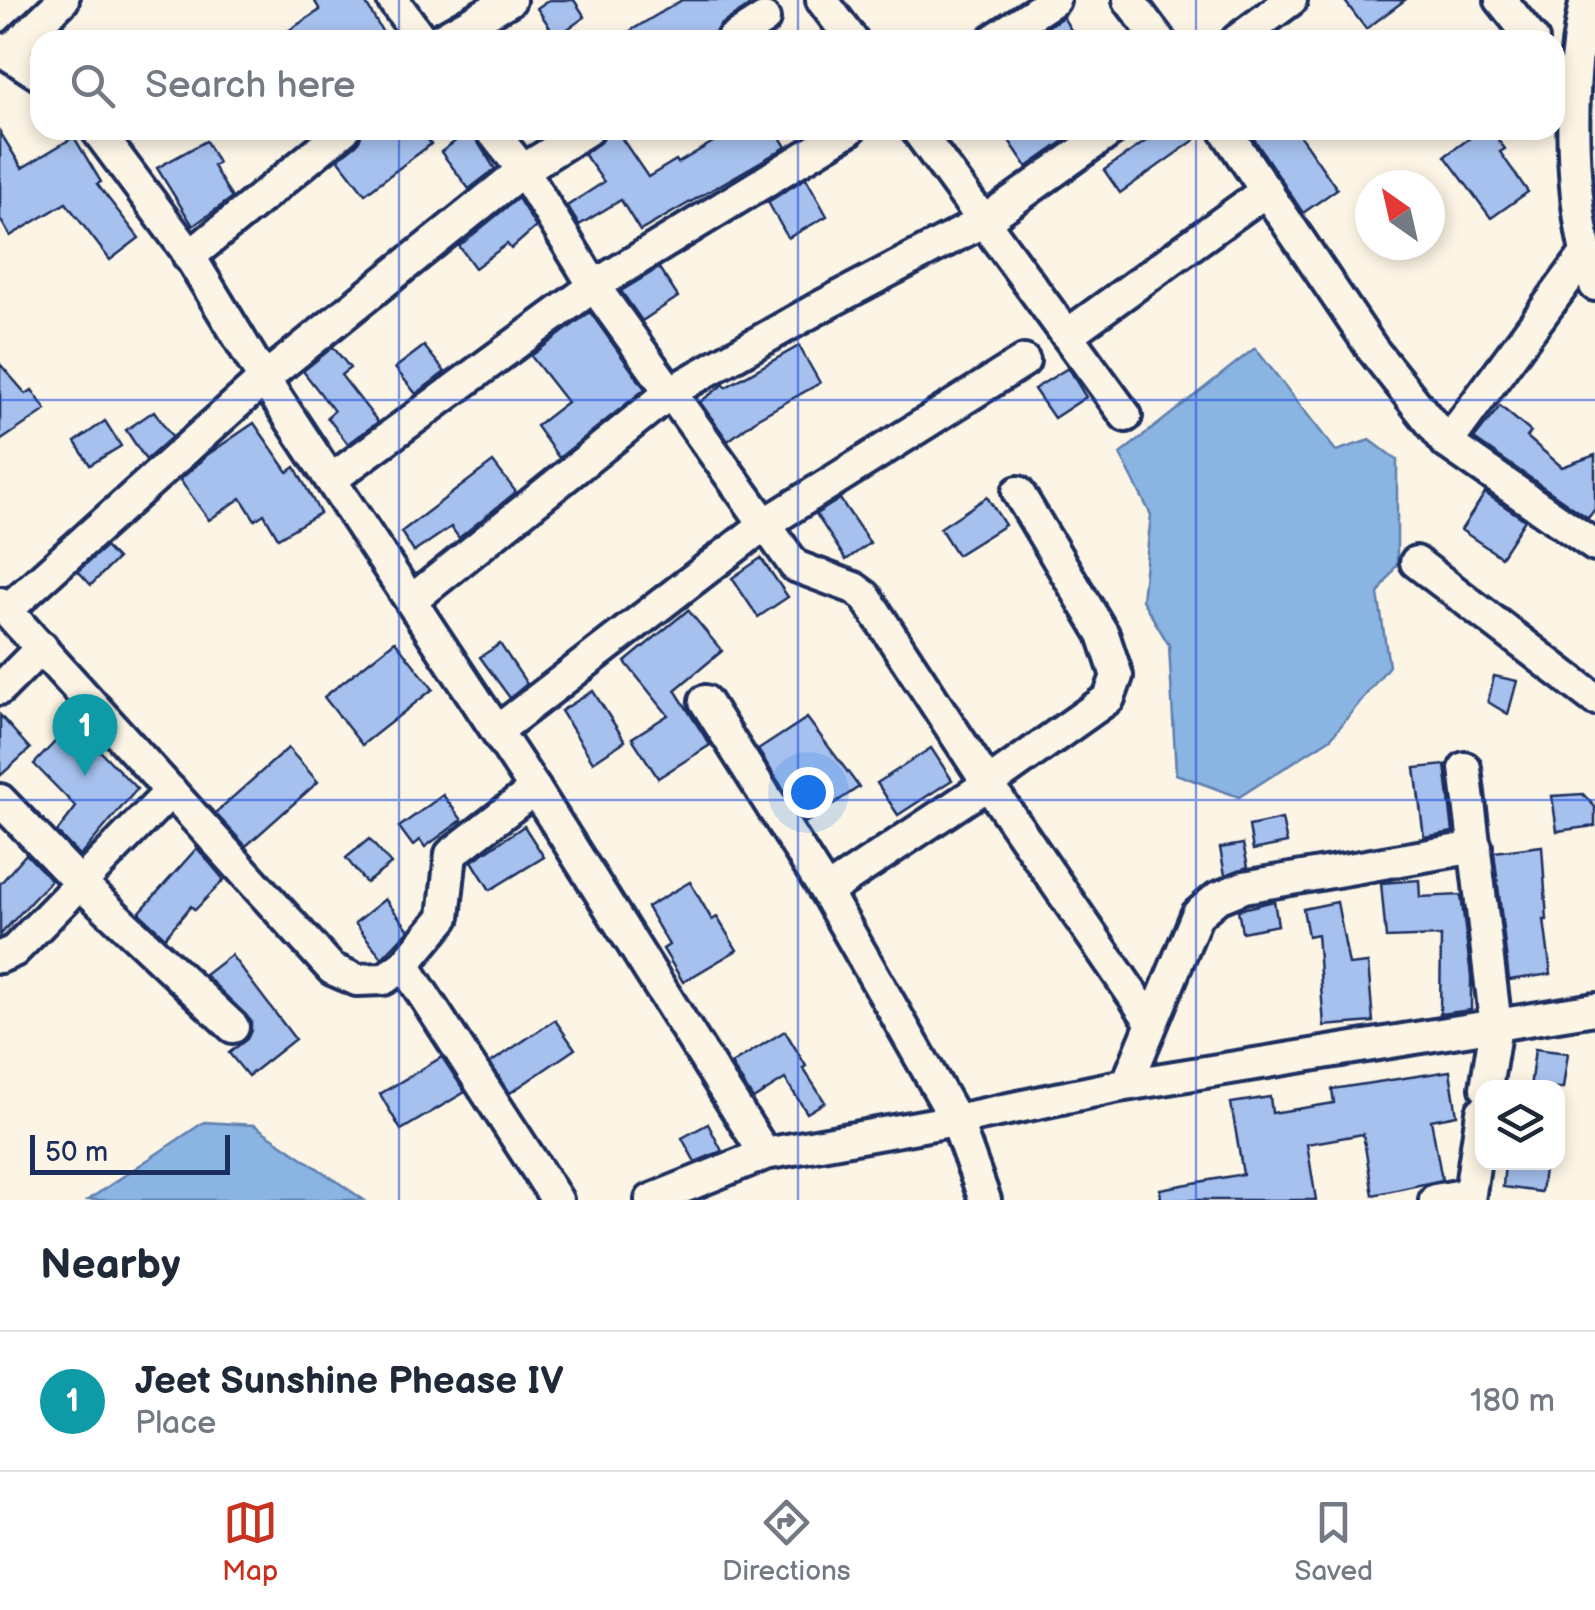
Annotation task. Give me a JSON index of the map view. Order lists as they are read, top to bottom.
{
  "scale_bar": "50 m",
  "north": "top left",
  "page": {
    "search": "Search here",
    "pins": "1",
    "scale": "50 m",
    "heading": "Nearby",
    "list": [
      {
        "mark": "1",
        "name": "Jeet Sunshine Phease IV",
        "note": "Place",
        "value": "180 m"
      }
    ],
    "nav": ["Map", "Directions", "Saved"]
  }
}
